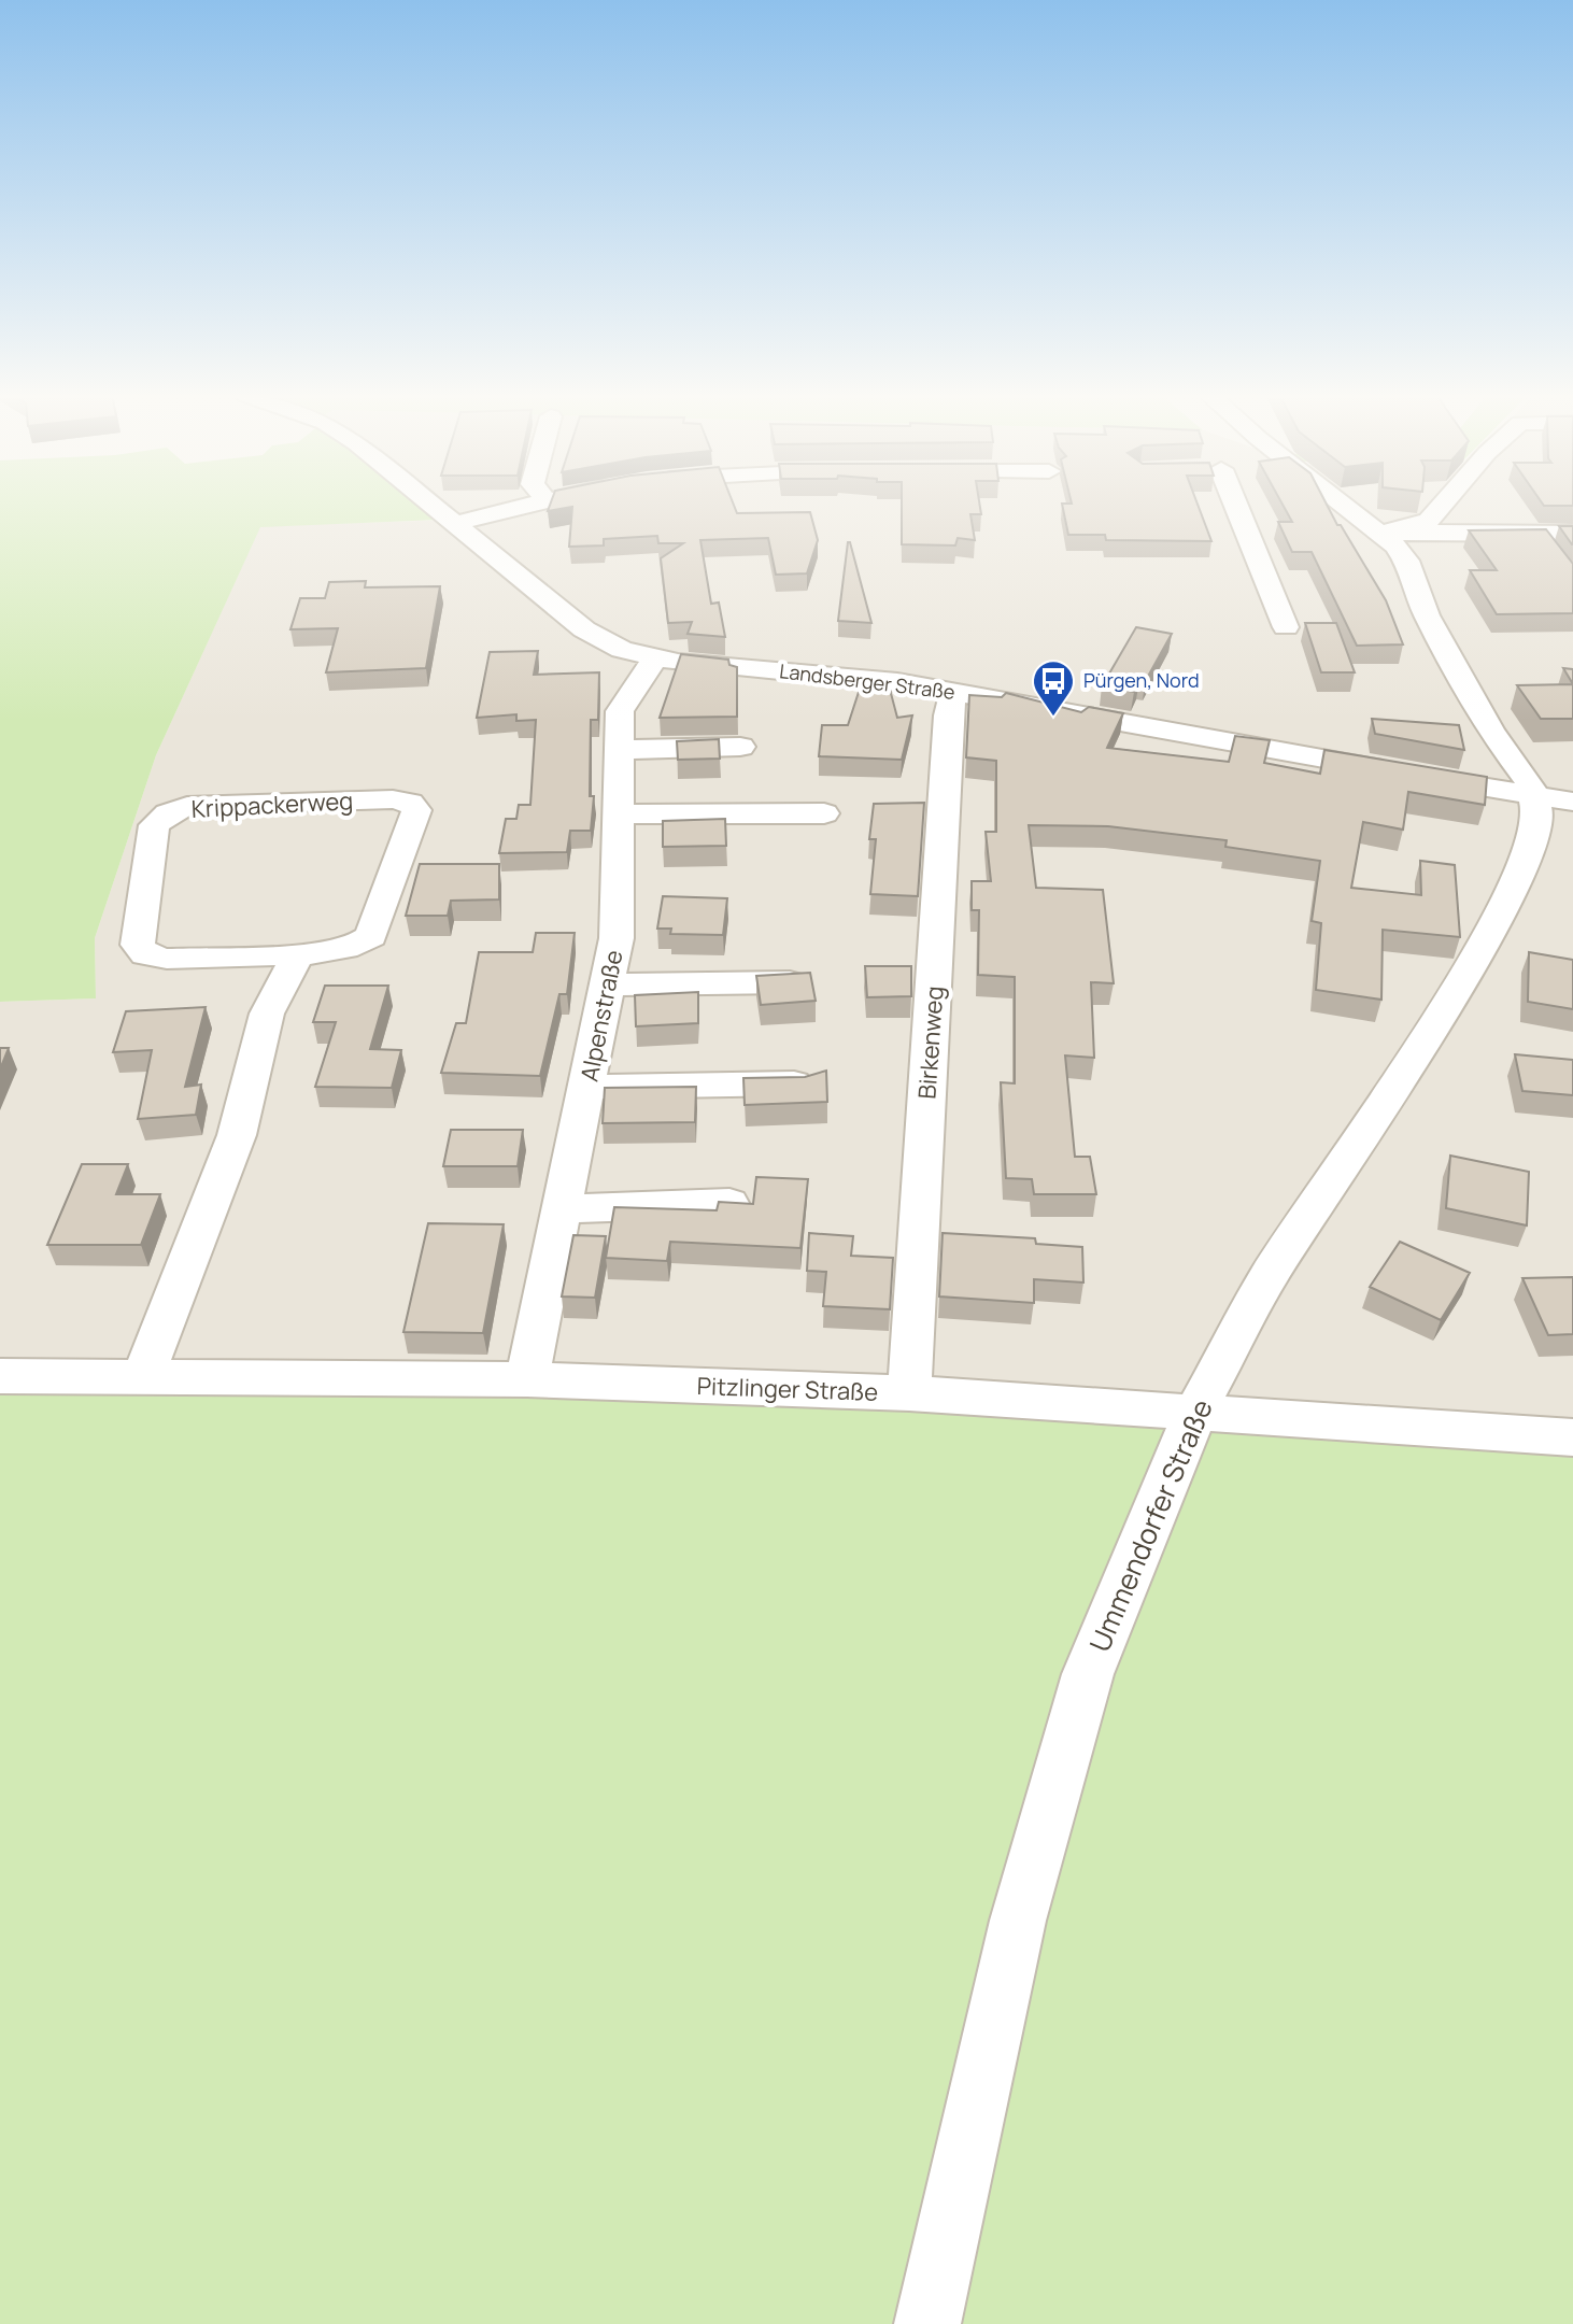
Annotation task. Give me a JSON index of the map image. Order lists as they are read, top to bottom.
{
  "streets": {
    "street": [
      "Landsberger Straße",
      "Krippackerweg",
      "Alpenstraße",
      "Birkenweg",
      "Pitzlinger Straße",
      "Ummendorfer Straße"
    ]
  },
  "crossings": [
    ["Landsberger Straße", "Alpenstraße"],
    ["Landsberger Straße", "Birkenweg"],
    ["Landsberger Straße", "Ummendorfer Straße"],
    ["Alpenstraße", "Pitzlinger Straße"],
    ["Birkenweg", "Pitzlinger Straße"],
    ["Pitzlinger Straße", "Ummendorfer Straße"]
  ],
  "places": {
    "bus stop": ["Pürgen, Nord"]
  }
}
